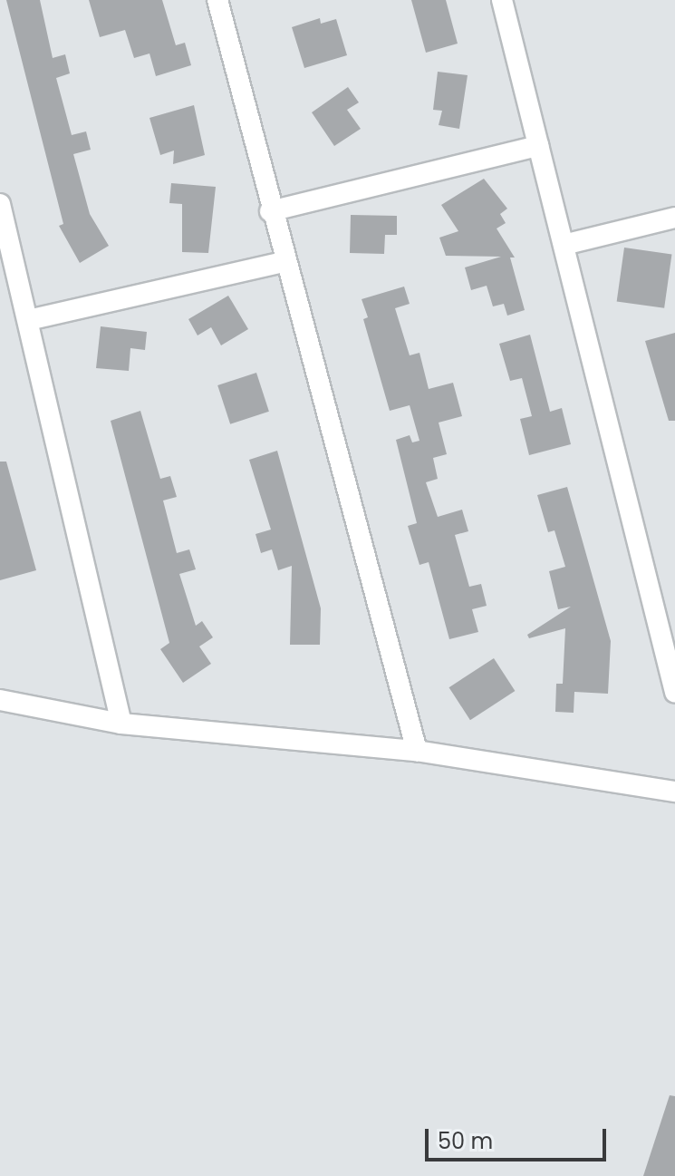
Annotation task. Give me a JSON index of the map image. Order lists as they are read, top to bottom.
{
  "scale_bar": "50 m"
}
